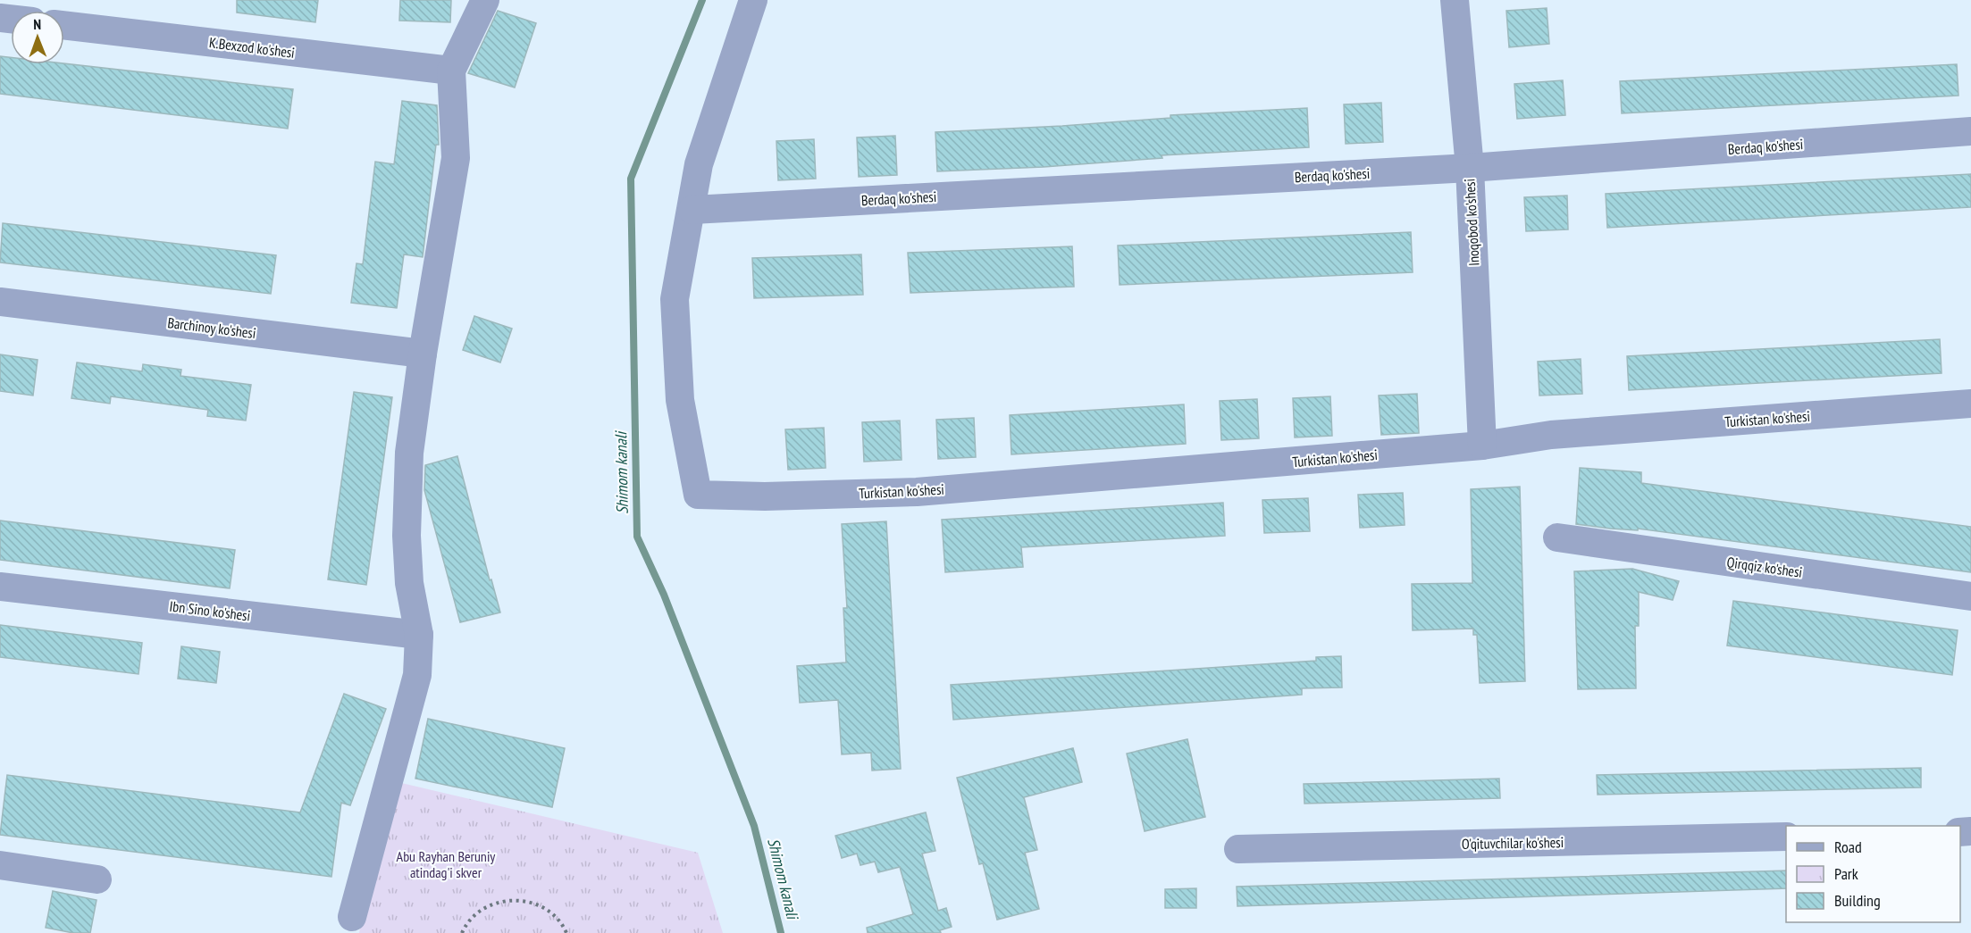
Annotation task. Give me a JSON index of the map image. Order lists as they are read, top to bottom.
{
  "streets": {
    "street": [
      "K.Bexzod ko'shesi",
      "Berdaq ko'shesi",
      "Inoqobod ko'shesi",
      "Barchinoy ko'shesi",
      "Turkistan ko'shesi",
      "Qirqqiz ko'shesi",
      "Ibn Sino ko'shesi",
      "O'qituvchilar ko'shesi"
    ]
  },
  "crossings": [
    ["Berdaq ko'shesi", "Inoqobod ko'shesi"],
    ["Berdaq ko'shesi", "Turkistan ko'shesi"],
    ["Inoqobod ko'shesi", "Turkistan ko'shesi"]
  ],
  "water": ["Shimom kanali"],
  "parks": ["Abu Rayhan Beruniy atindag'i skver"],
  "legend": ["Road", "Park", "Building"],
  "north": "top"
}
